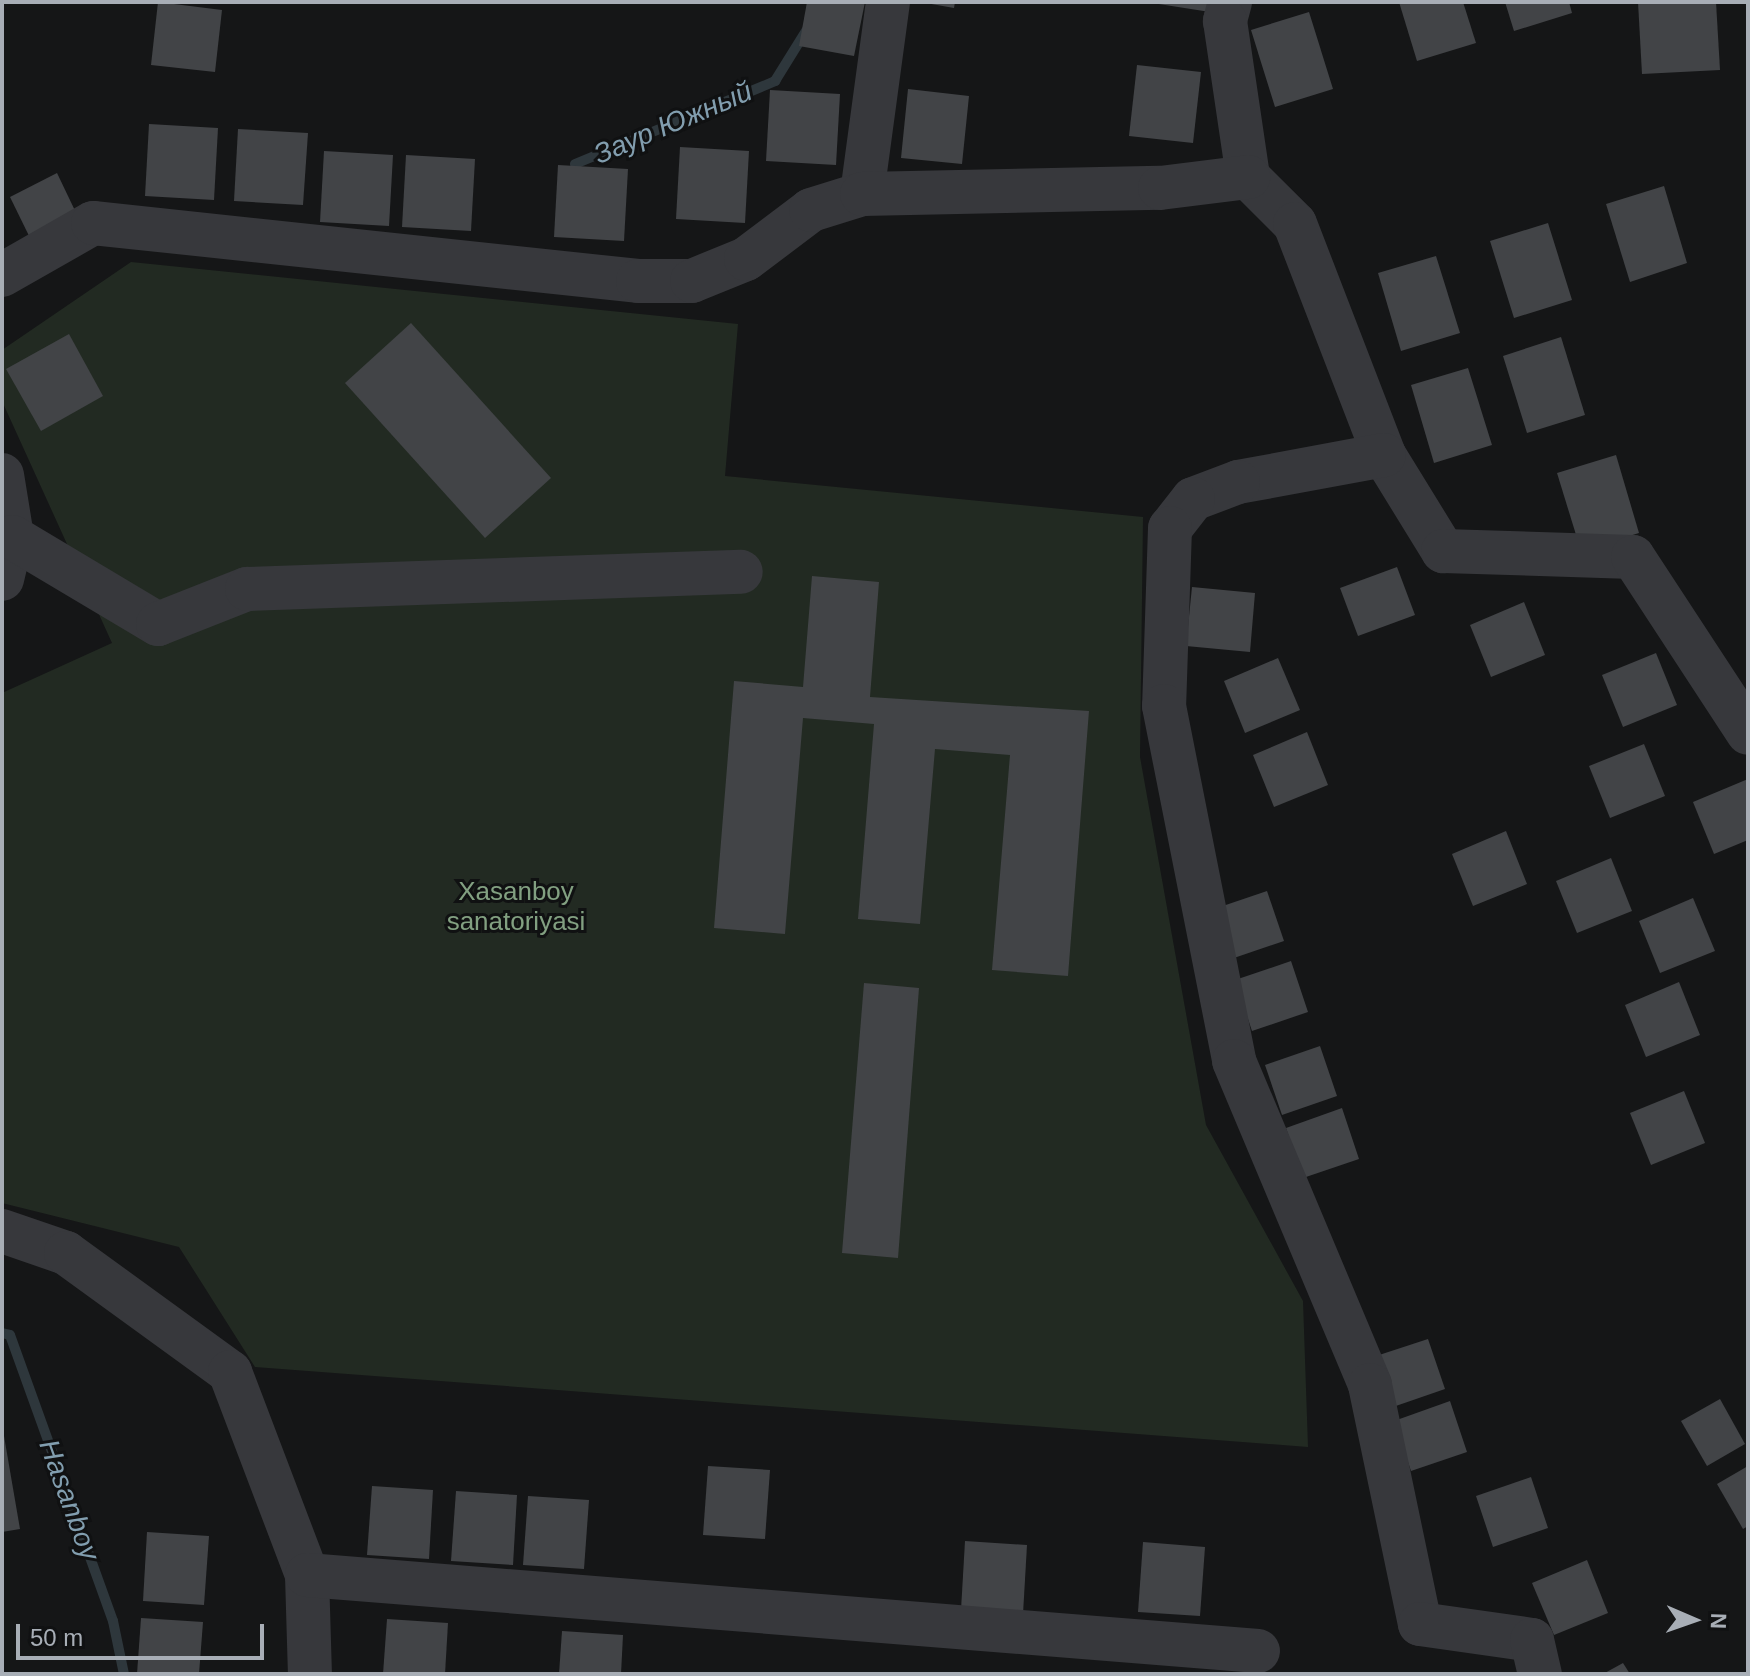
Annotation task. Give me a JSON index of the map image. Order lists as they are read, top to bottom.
{
  "water": ["Заур Южный", "Hasanboy"],
  "parks": ["Xasanboy sanatoriyasi"],
  "scale_bar": "50 m",
  "north": "right"
}
